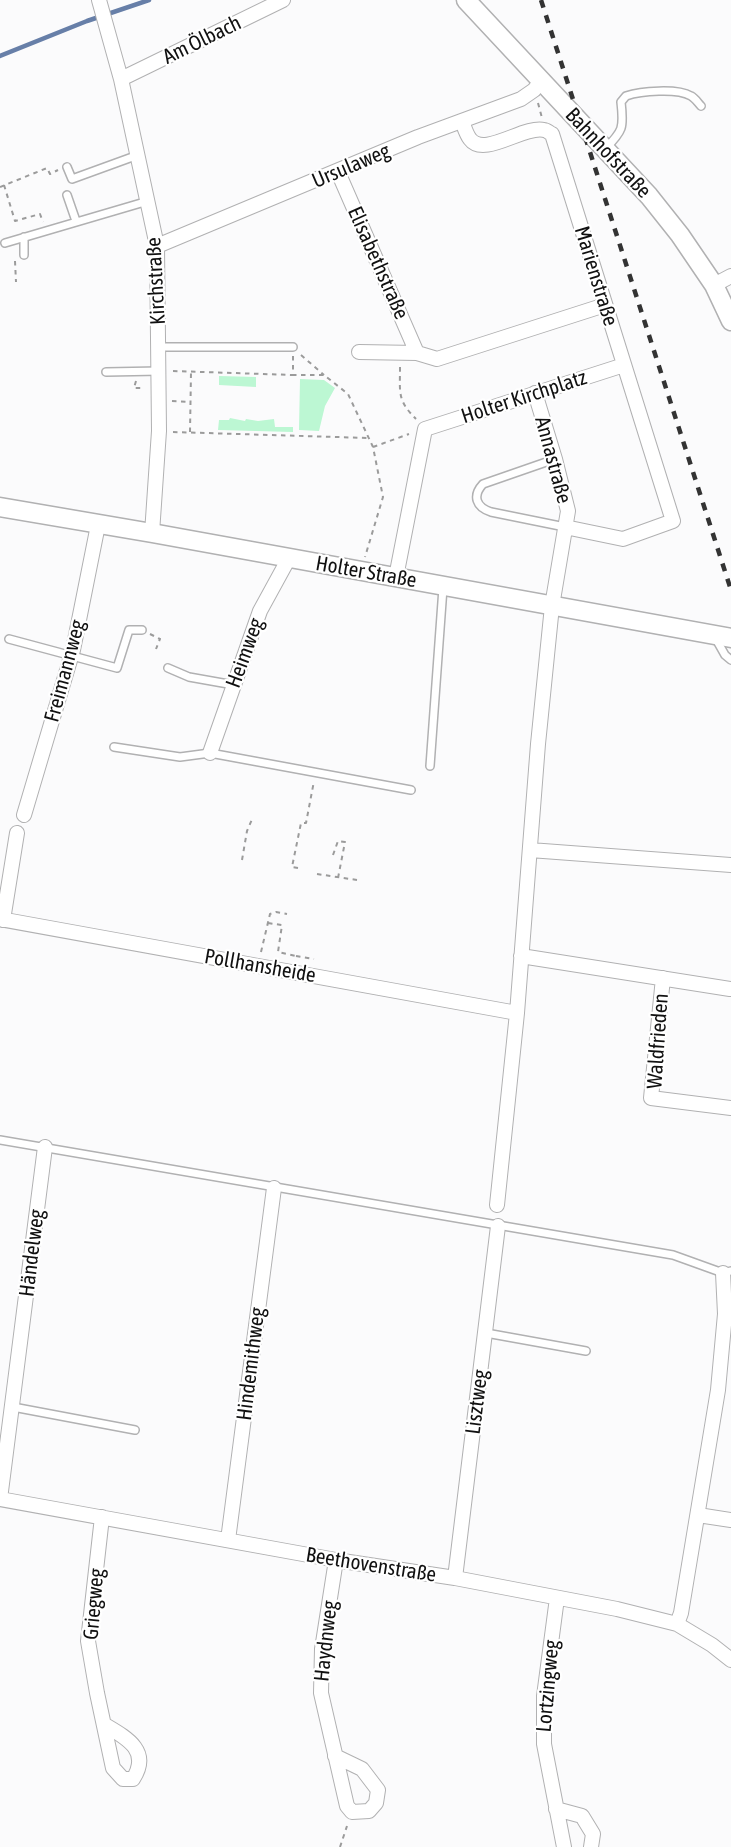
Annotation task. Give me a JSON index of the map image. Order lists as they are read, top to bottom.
{
  "streets": {
    "street": [
      "Am Ölbach",
      "Bahnhofstraße",
      "Ursulaweg",
      "Elisabethstraße",
      "Marienstraße",
      "Kirchstraße",
      "Holter Kirchplatz",
      "Annastraße",
      "Holter Straße",
      "Heimweg",
      "Freimannweg",
      "Pollhansheide",
      "Waldfrieden",
      "Händelweg",
      "Hindemithweg",
      "Lisztweg",
      "Beethovenstraße",
      "Griegweg",
      "Haydnweg",
      "Lortzingweg"
    ]
  },
  "crossings": [
    ["Am Ölbach", "Kirchstraße"],
    ["Bahnhofstraße", "Ursulaweg"],
    ["Ursulaweg", "Elisabethstraße"],
    ["Ursulaweg", "Kirchstraße"],
    ["Elisabethstraße", "Marienstraße"],
    ["Marienstraße", "Holter Kirchplatz"],
    ["Marienstraße", "Annastraße"],
    ["Kirchstraße", "Holter Straße"],
    ["Holter Kirchplatz", "Annastraße"],
    ["Annastraße", "Holter Straße"],
    ["Holter Straße", "Heimweg"],
    ["Holter Straße", "Freimannweg"],
    ["Händelweg", "Beethovenstraße"],
    ["Hindemithweg", "Beethovenstraße"],
    ["Lisztweg", "Beethovenstraße"],
    ["Beethovenstraße", "Griegweg"],
    ["Beethovenstraße", "Haydnweg"],
    ["Beethovenstraße", "Lortzingweg"]
  ]
}
